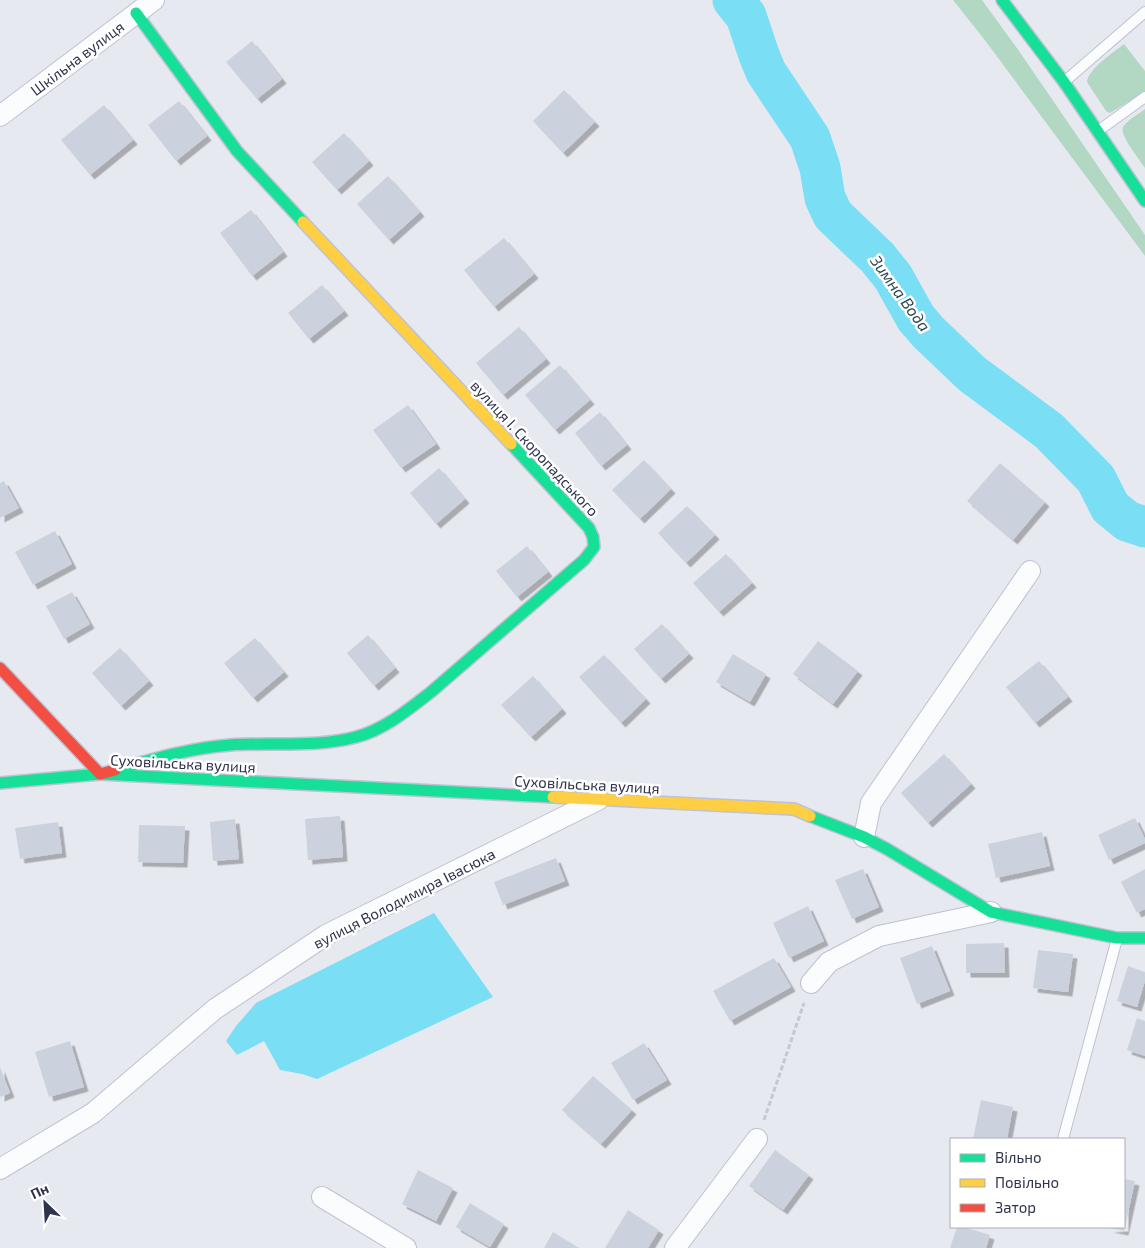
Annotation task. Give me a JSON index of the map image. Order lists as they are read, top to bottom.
{
  "streets": {
    "street": [
      "Шкільна вулиця",
      "вулиця І. Скоропадського",
      "Суховільська вулиця",
      "вулиця Володимира Івасюка"
    ]
  },
  "crossings": [
    ["Шкільна вулиця", "вулиця І. Скоропадського"],
    ["вулиця І. Скоропадського", "Суховільська вулиця"],
    ["Суховільська вулиця", "вулиця Володимира Івасюка"]
  ],
  "water": ["Зимна Вода"],
  "legend": ["Вільно", "Повільно", "Затор"],
  "north": "top left"
}
